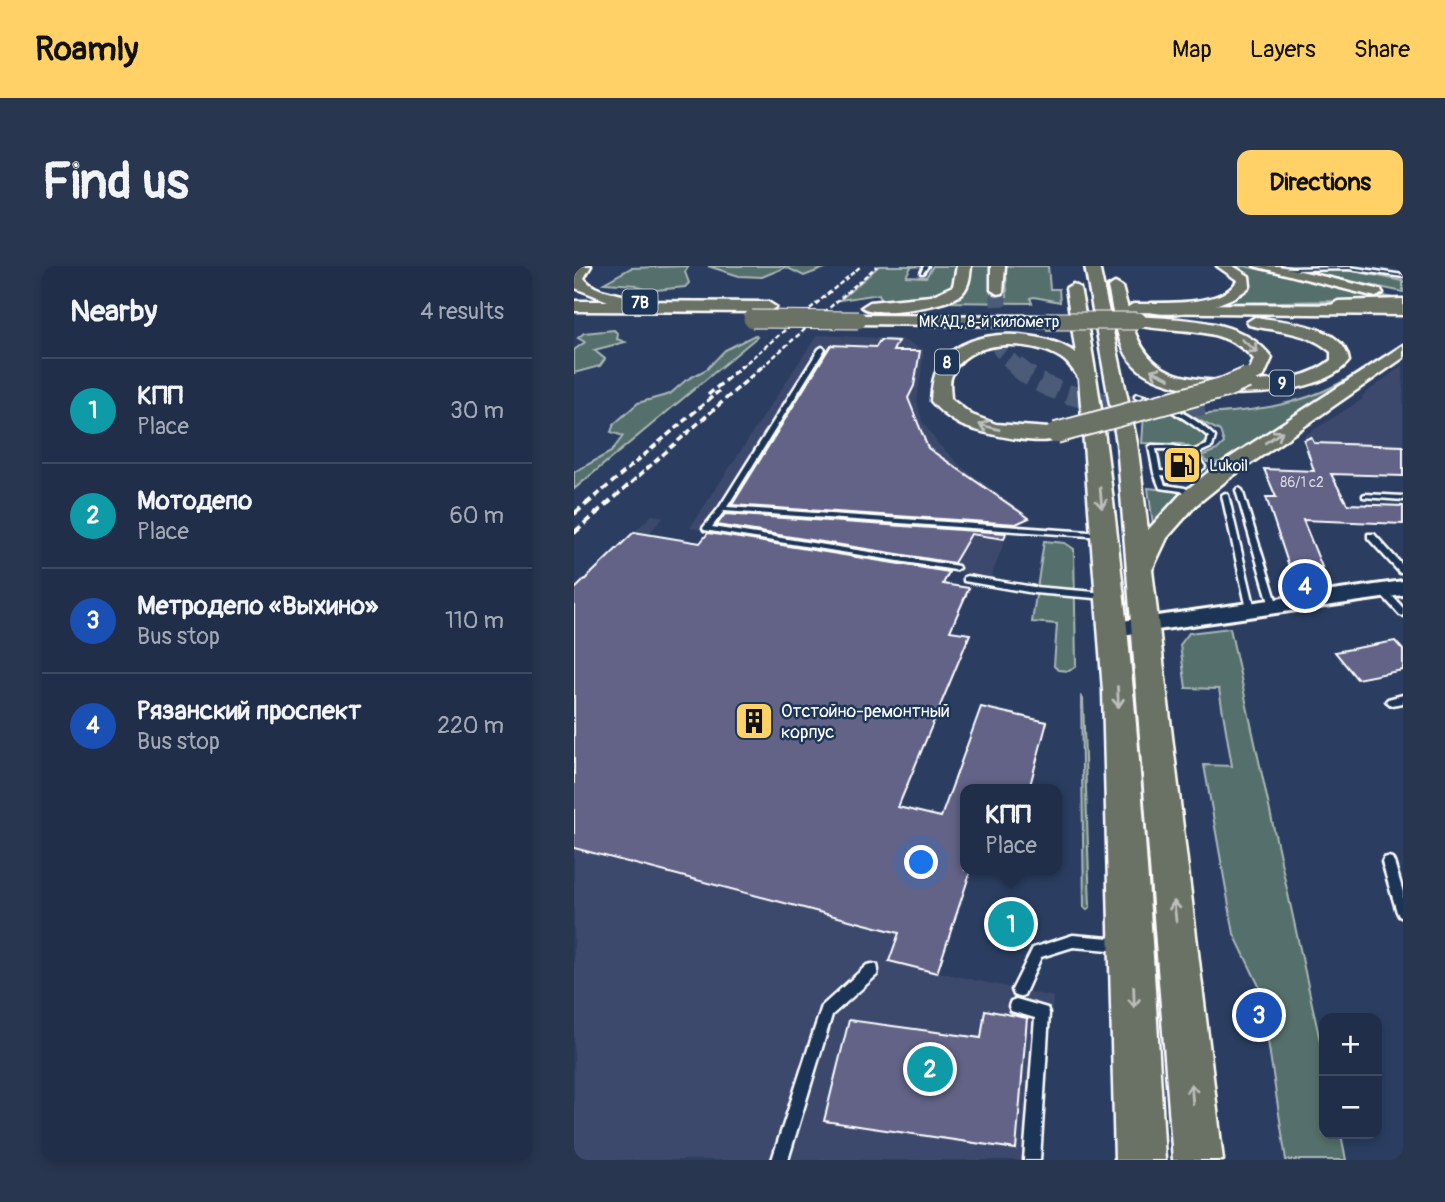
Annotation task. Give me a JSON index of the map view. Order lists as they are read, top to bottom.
{
  "streets": {
    "highway": ["7B", "МКАД, 8-й километр"],
    "main road": ["8", "9"]
  },
  "crossings": [
    ["7B", "МКАД, 8-й километр"],
    ["МКАД, 8-й километр", "8"],
    ["МКАД, 8-й километр", "9"]
  ],
  "places": {
    "fuel station": ["Lukoil"],
    "building": ["Отстойно-ремонтный корпус"]
  },
  "house_numbers": ["86/1 с2"],
  "page": {
    "header": "Roamly",
    "nav": ["Map", "Layers", "Share"],
    "buttons": "Directions",
    "title": "Find us",
    "heading": ["Nearby", "4 results"],
    "list": [
      {
        "mark": "1",
        "name": "КПП",
        "note": "Place",
        "value": "30 m"
      },
      {
        "mark": "2",
        "name": "Мотодепо",
        "note": "Place",
        "value": "60 m"
      },
      {
        "mark": "3",
        "name": "Метродепо «Выхино»",
        "note": "Bus stop",
        "value": "110 m"
      },
      {
        "mark": "4",
        "name": "Рязанский проспект",
        "note": "Bus stop",
        "value": "220 m"
      }
    ],
    "pins": [
      "4",
      "1",
      "3",
      "2"
    ],
    "popup": ["КПП", "Place"],
    "map_buttons": ["+", "−"]
  }
}
